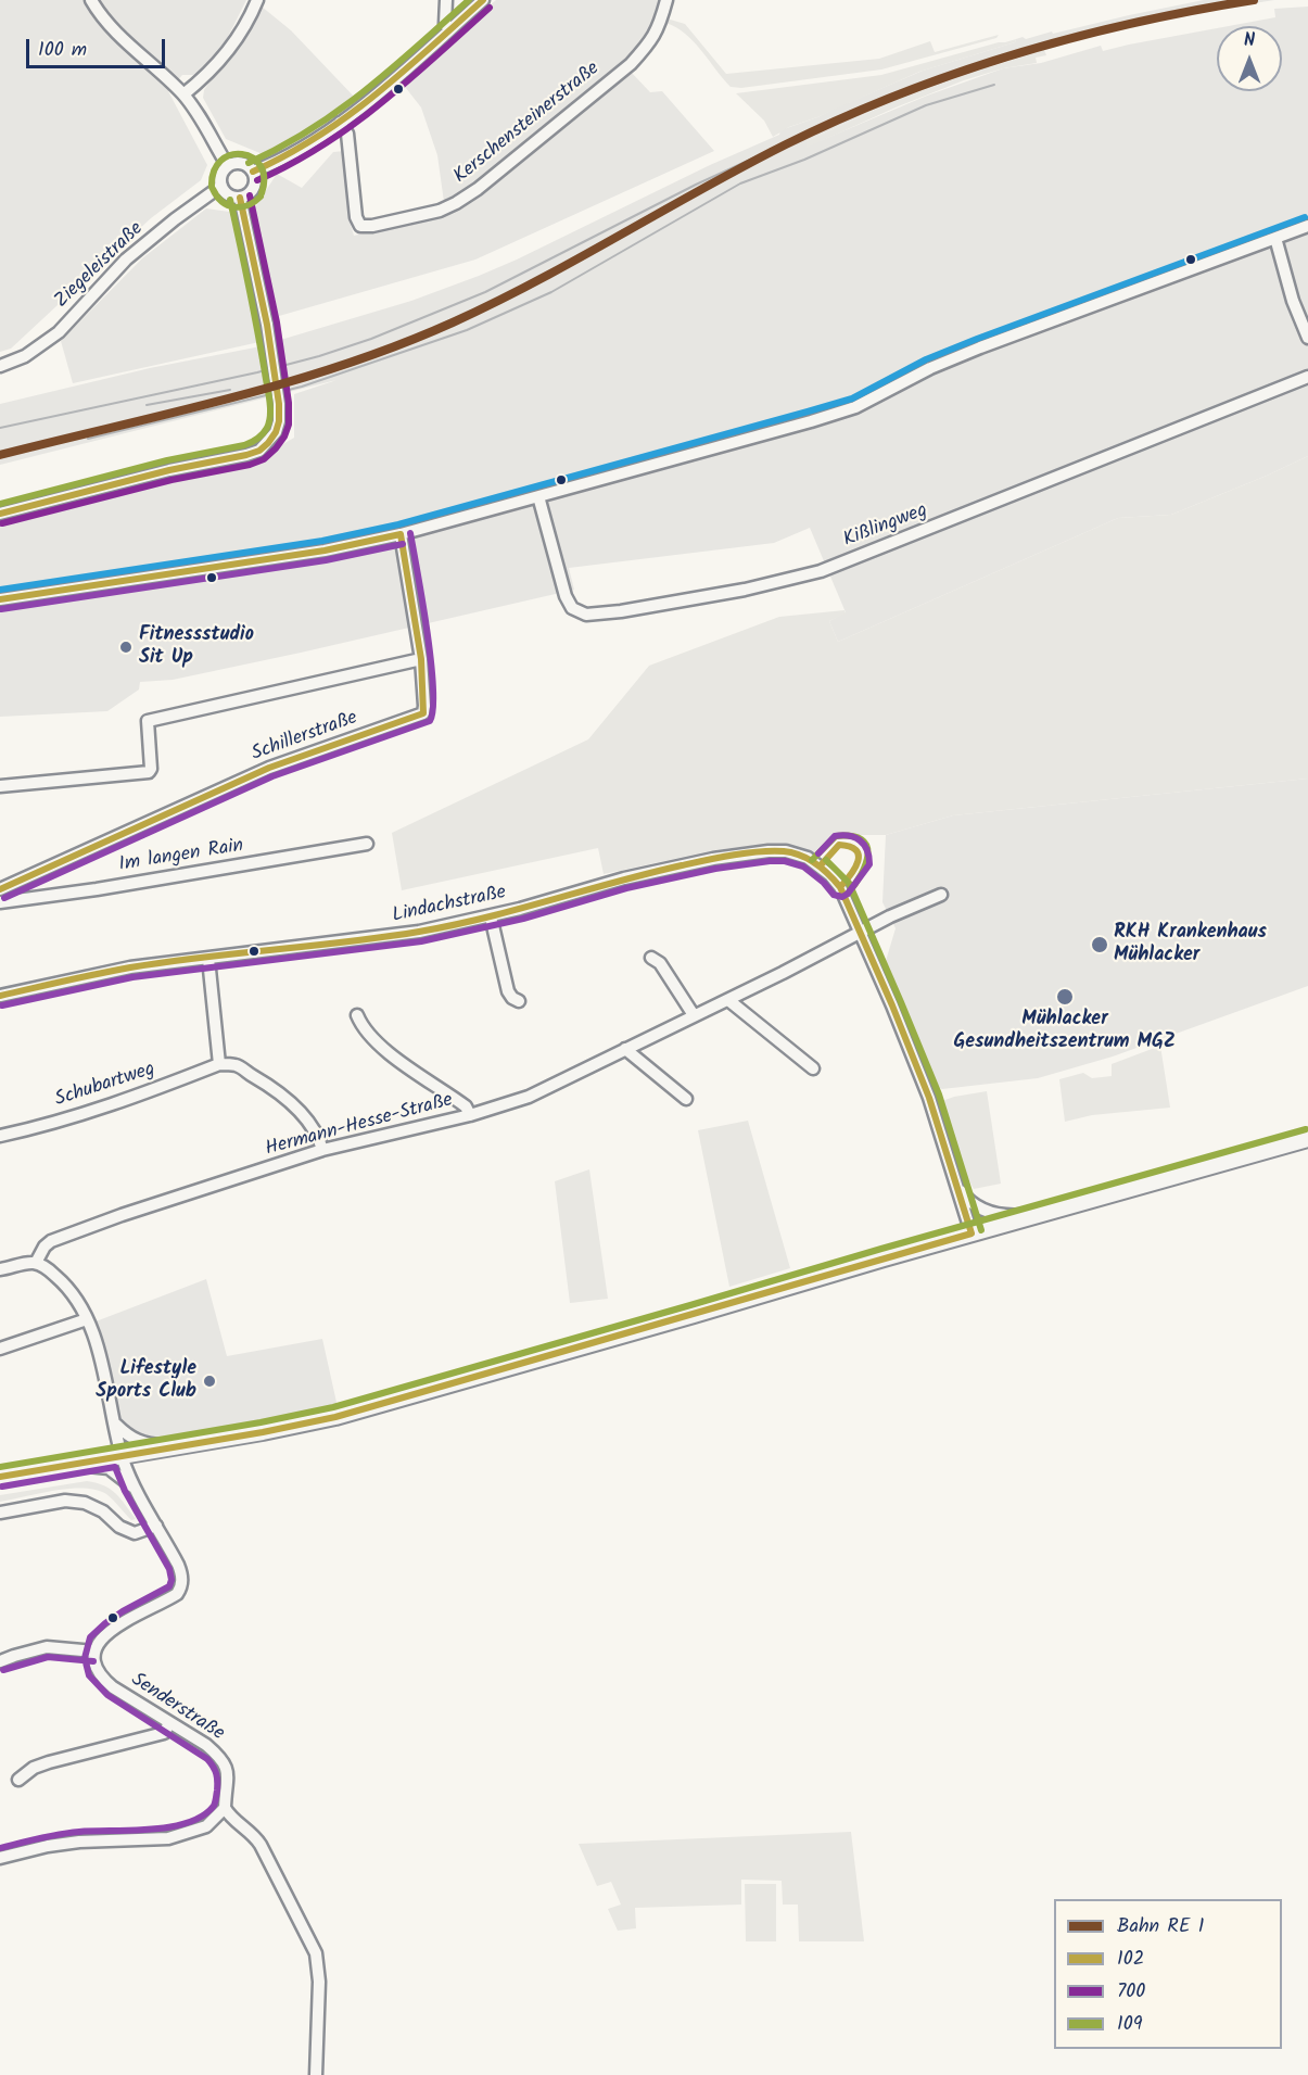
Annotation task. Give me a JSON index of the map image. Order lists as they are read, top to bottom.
{
  "streets": {
    "street": [
      "Kerschensteinerstraße",
      "Ziegeleistraße",
      "Kißlingweg",
      "Schillerstraße",
      "Im langen Rain",
      "Lindachstraße",
      "Schubartweg",
      "Hermann-Hesse-Straße",
      "Senderstraße"
    ]
  },
  "crossings": [
    ["Lindachstraße", "Hermann-Hesse-Straße"]
  ],
  "places": [
    "Fitnessstudio Sit Up",
    "RKH Krankenhaus Mühlacker",
    "Mühlacker Gesundheitszentrum MGZ",
    "Lifestyle Sports Club"
  ],
  "lines": ["transit line 102", "transit line 109", "transit line 700"],
  "legend": [
    "Bahn RE 1",
    "102",
    "700",
    "109"
  ],
  "scale_bar": "100 m",
  "north": "top"
}
